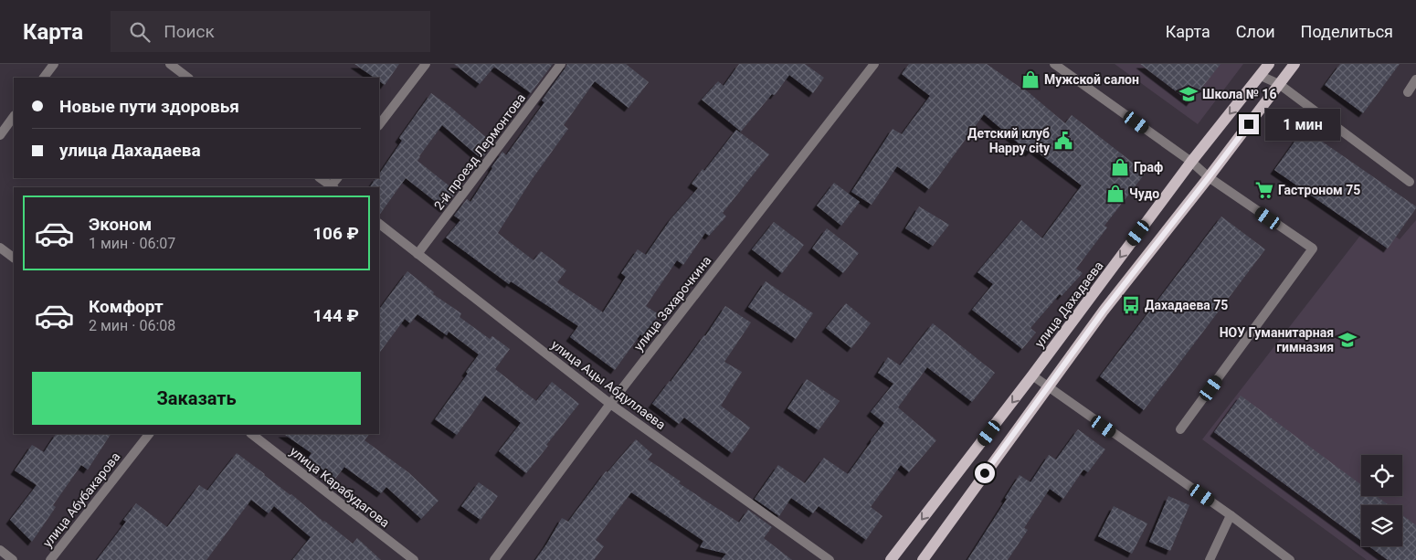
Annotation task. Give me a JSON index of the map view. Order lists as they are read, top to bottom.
{
  "streets": {
    "main road": ["улица Дахадаева"],
    "street": [
      "2-й проезд Лермонтова",
      "улица Захарочкина",
      "улица Ацы Абдуллаева",
      "улица Карабудагова",
      "улица Абубакарова"
    ]
  },
  "crossings": [
    ["2-й проезд Лермонтова", "улица Ацы Абдуллаева"],
    ["улица Захарочкина", "улица Ацы Абдуллаева"]
  ],
  "places": {
    "shop": ["Мужской салон", "Граф", "Чудо"],
    "school or university": ["Школа № 16", "НОУ Гуманитарная гимназия"],
    "public building": ["Детский клуб Happy city"],
    "supermarket": ["Гастроном 75"],
    "bus stop": ["Дахадаева 75"]
  },
  "page": {
    "header": "Карта",
    "search": "Поиск",
    "nav": ["Карта", "Слои", "Поделиться"],
    "banner": ["Новые пути здоровья", "улица Дахадаева"],
    "bubble": "1 мин",
    "list": [
      {
        "name": "Эконом",
        "note": "1 мин · 06:07",
        "value": "106 ₽"
      },
      {
        "name": "Комфорт",
        "note": "2 мин · 06:08",
        "value": "144 ₽"
      }
    ],
    "buttons": "Заказать"
  }
}
